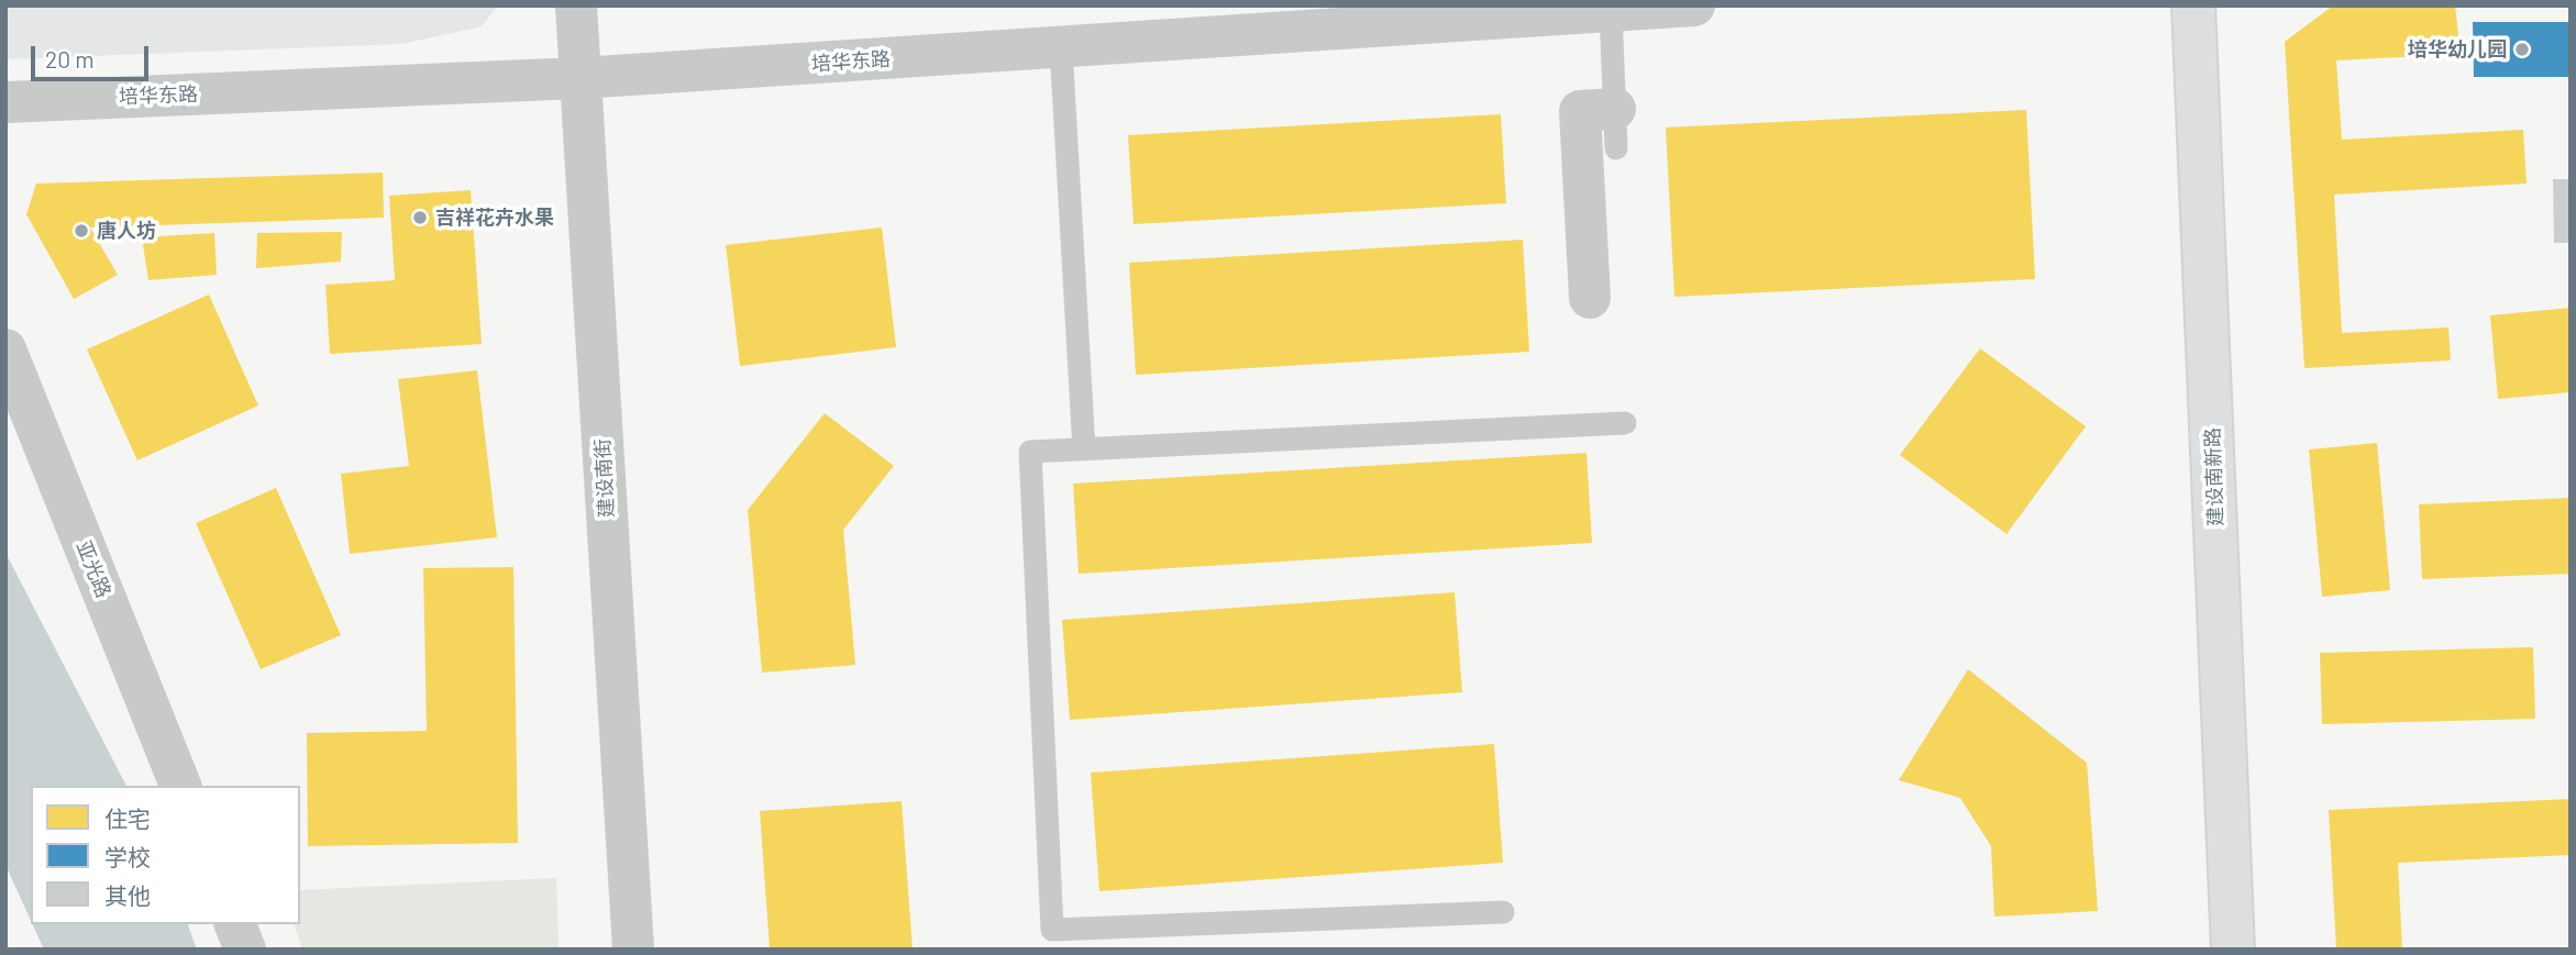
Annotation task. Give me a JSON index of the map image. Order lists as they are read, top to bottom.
{
  "streets": {
    "street": [
      "培华东路",
      "建设南新路",
      "建设南街",
      "亚光路"
    ]
  },
  "crossings": [
    ["培华东路", "建设南街"]
  ],
  "places": ["培华幼儿园", "吉祥花卉水果", "唐人坊"],
  "legend": ["住宅", "学校", "其他"],
  "scale_bar": "20 m"
}
